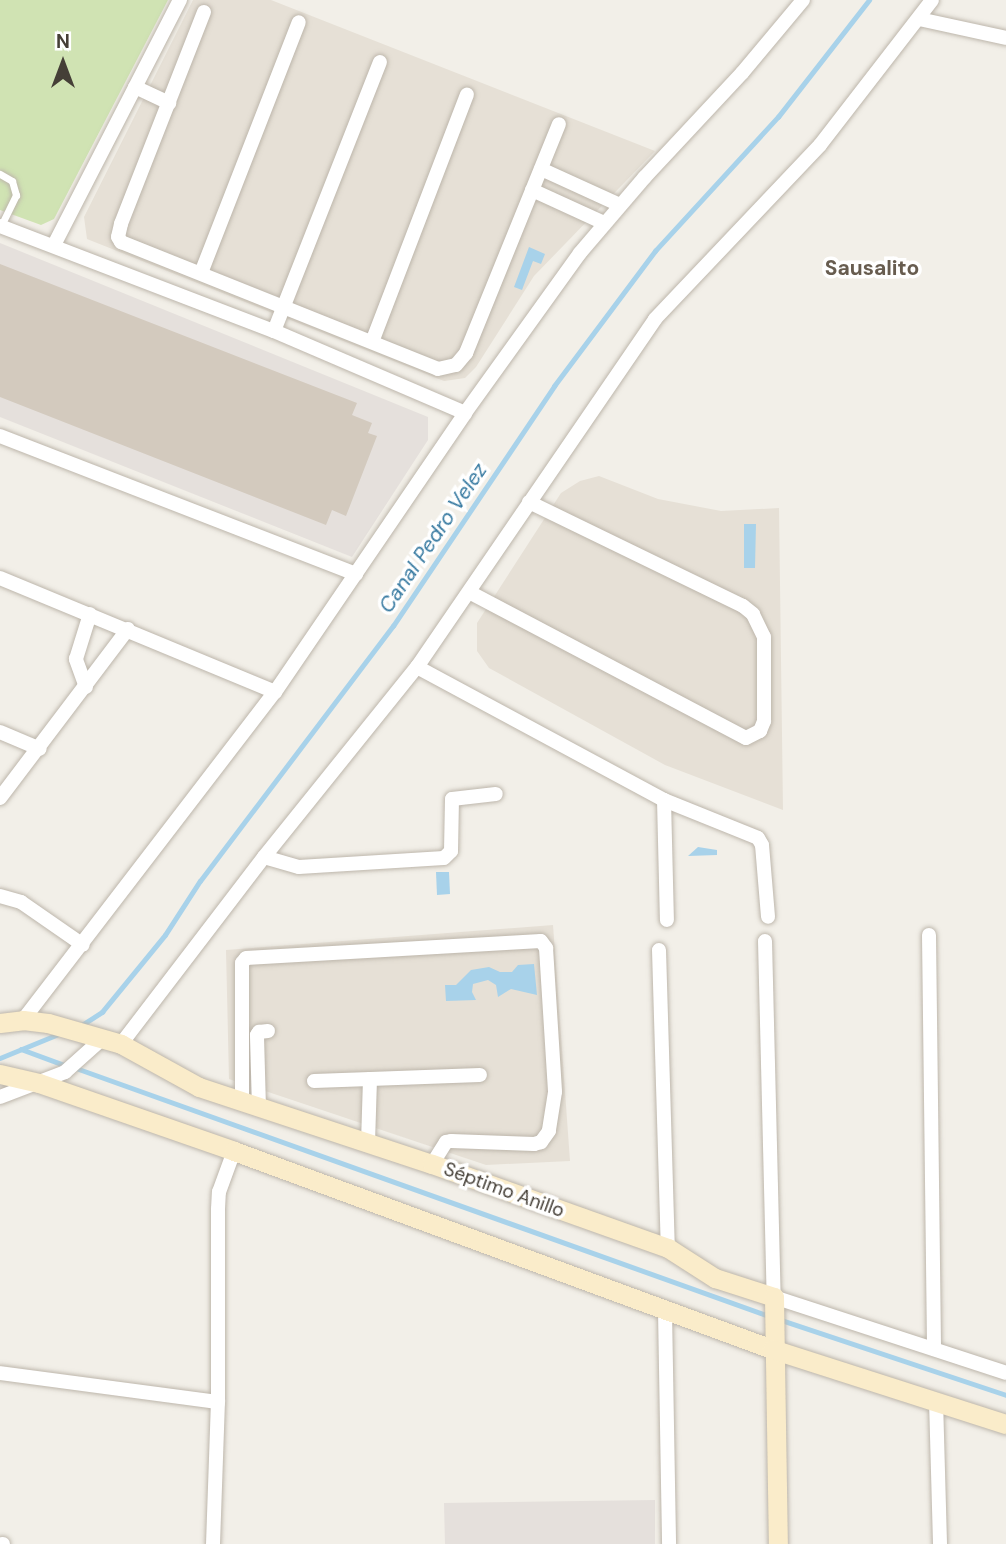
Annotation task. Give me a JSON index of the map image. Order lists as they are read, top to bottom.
{
  "streets": {
    "street": ["Séptimo Anillo"]
  },
  "districts": ["Sausalito"],
  "water": ["Canal Pedro Velez"],
  "north": "top"
}
